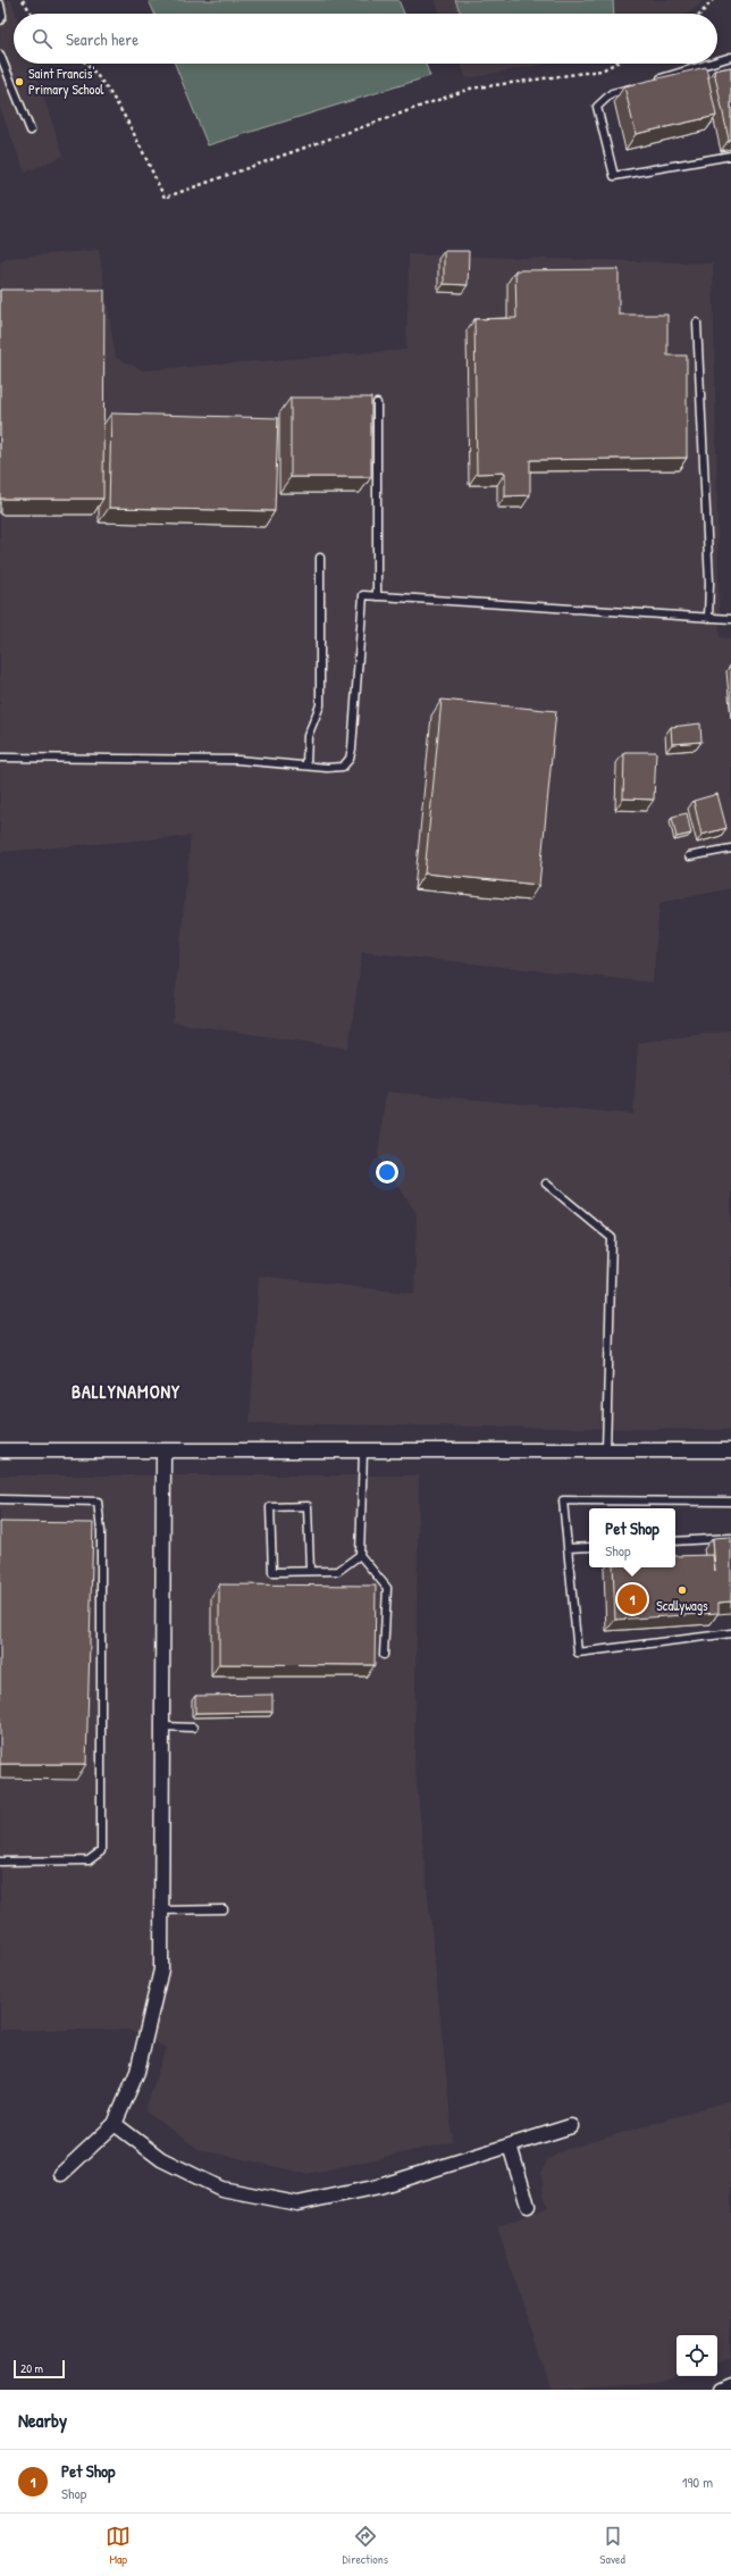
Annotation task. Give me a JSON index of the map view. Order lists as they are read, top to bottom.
{
  "districts": ["BALLYNAMONY"],
  "places": ["Saint Francis' Primary School", "Scallywags"],
  "scale_bar": "20 m",
  "page": {
    "search": "Search here",
    "popup": ["Pet Shop", "Shop"],
    "pins": "1",
    "scale": "20 m",
    "heading": "Nearby",
    "list": [
      {
        "mark": "1",
        "name": "Pet Shop",
        "note": "Shop",
        "value": "190 m"
      }
    ],
    "nav": ["Map", "Directions", "Saved"]
  }
}
